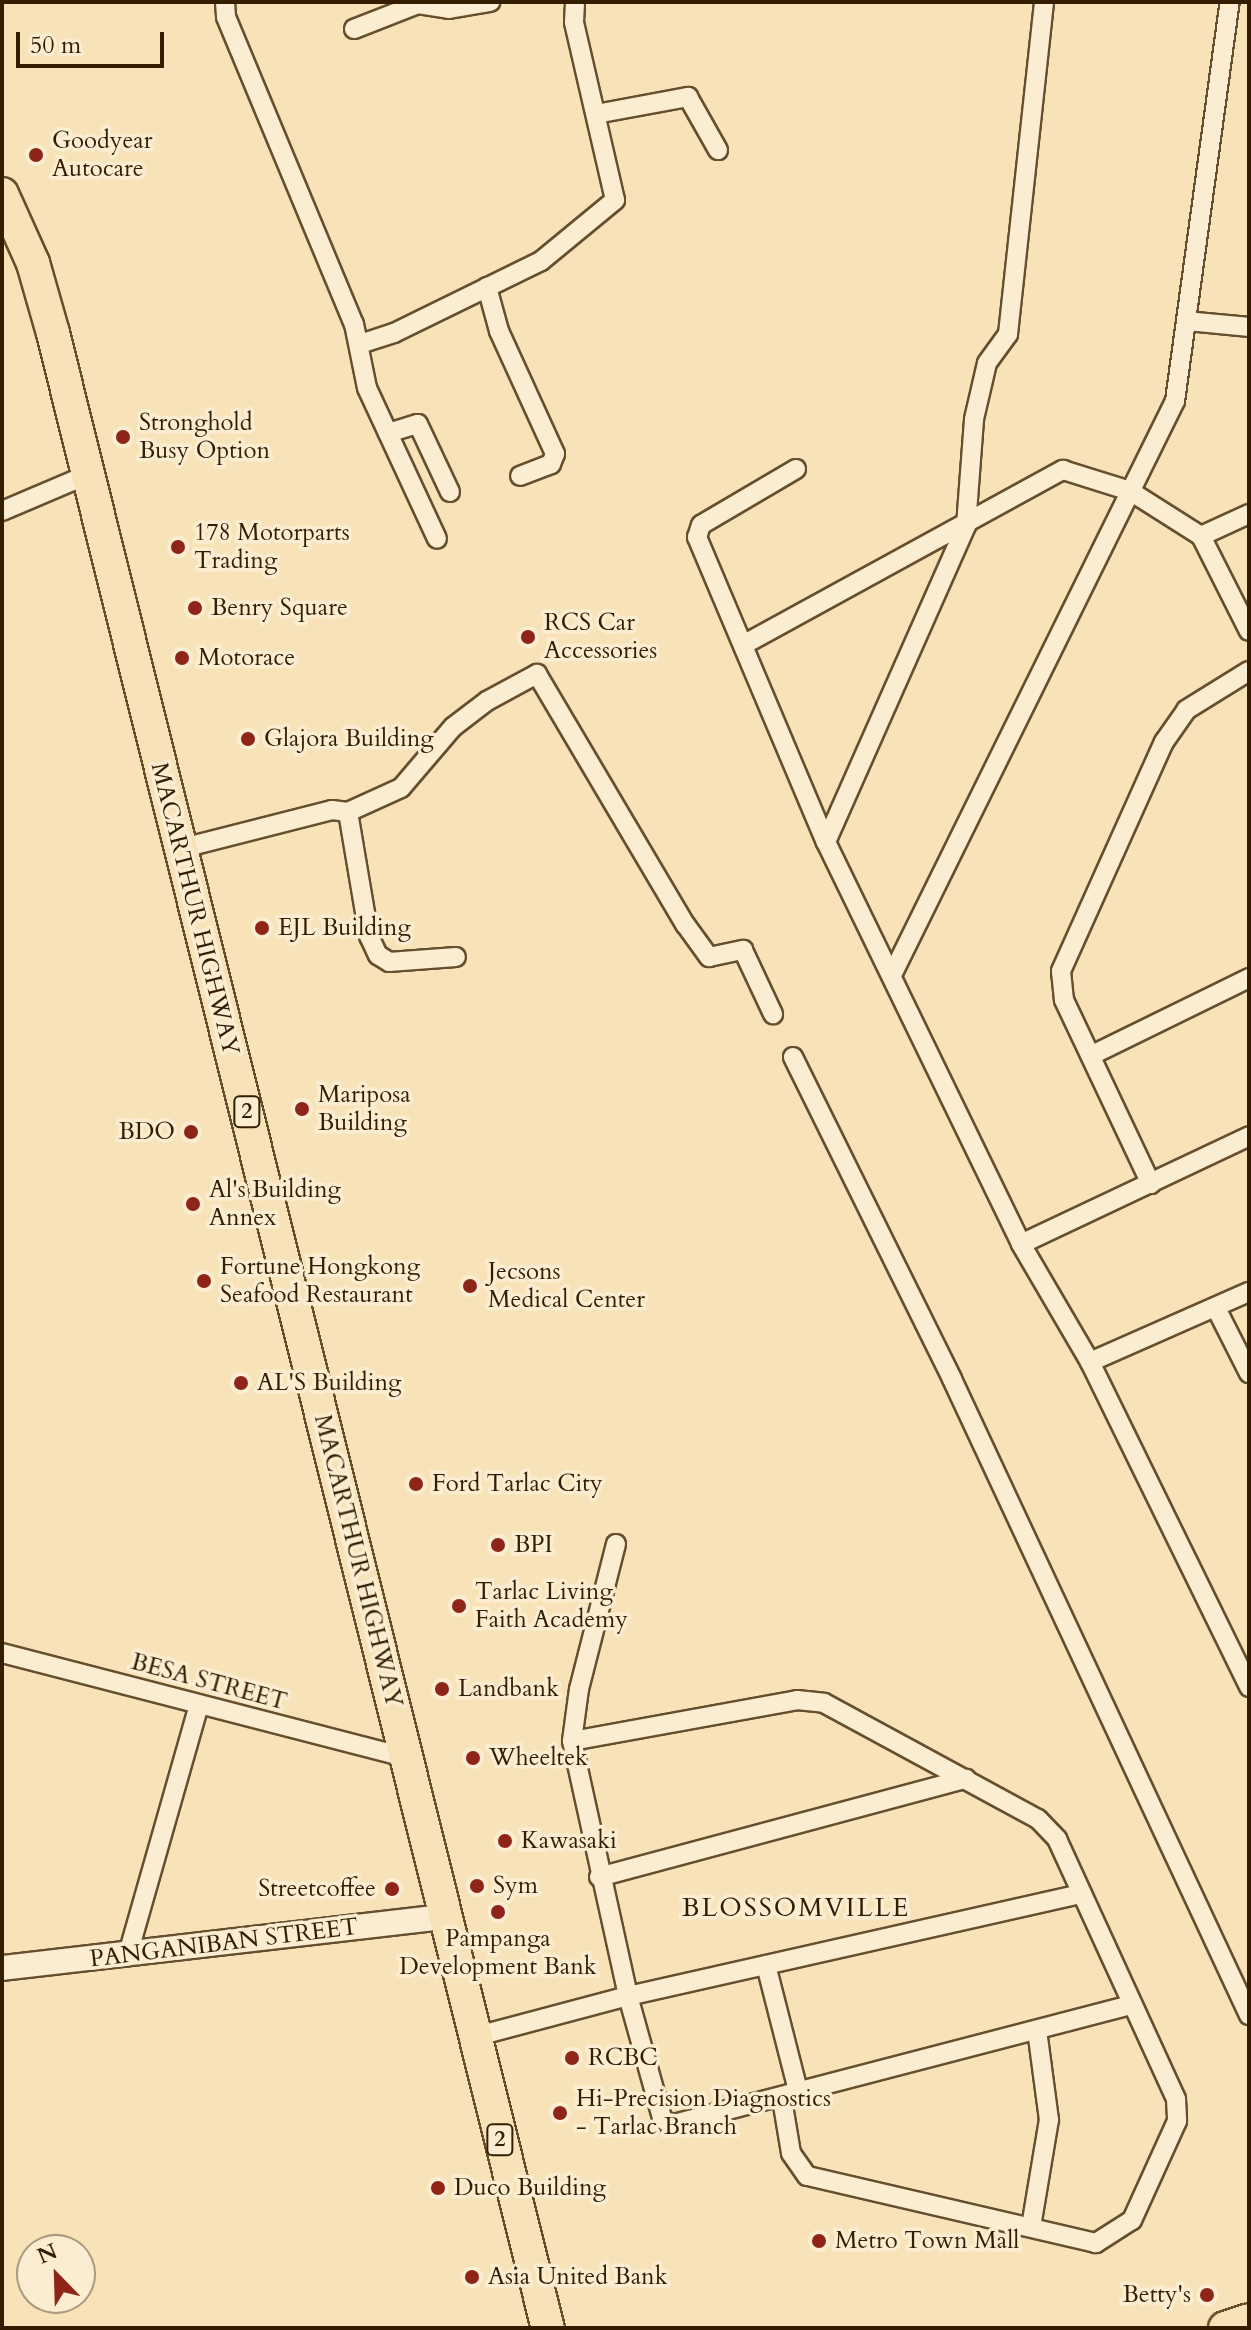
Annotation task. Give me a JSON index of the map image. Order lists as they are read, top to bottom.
{
  "streets": {
    "highway": ["MACARTHUR HIGHWAY", "2"],
    "street": ["BESA STREET", "PANGANIBAN STREET"]
  },
  "crossings": [
    ["MACARTHUR HIGHWAY", "BESA STREET"],
    ["MACARTHUR HIGHWAY", "PANGANIBAN STREET"]
  ],
  "districts": ["BLOSSOMVILLE"],
  "places": [
    "Goodyear Autocare",
    "Stronghold Busy Option",
    "178 Motorparts Trading",
    "Benry Square",
    "RCS Car Accessories",
    "Motorace",
    "Glajora Building",
    "EJL Building",
    "Mariposa Building",
    "BDO",
    "Al's Building Annex",
    "Fortune Hongkong Seafood Restaurant",
    "Jecsons Medical Center",
    "AL'S Building",
    "Ford Tarlac City",
    "BPI",
    "Tarlac Living Faith Academy",
    "Landbank",
    "Wheeltek",
    "Kawasaki",
    "Sym",
    "Streetcoffee",
    "Pampanga Development Bank",
    "RCBC",
    "Hi-Precision Diagnostics - Tarlac Branch",
    "Duco Building",
    "Metro Town Mall",
    "Asia United Bank",
    "Betty's"
  ],
  "scale_bar": "50 m",
  "north": "top left"
}
